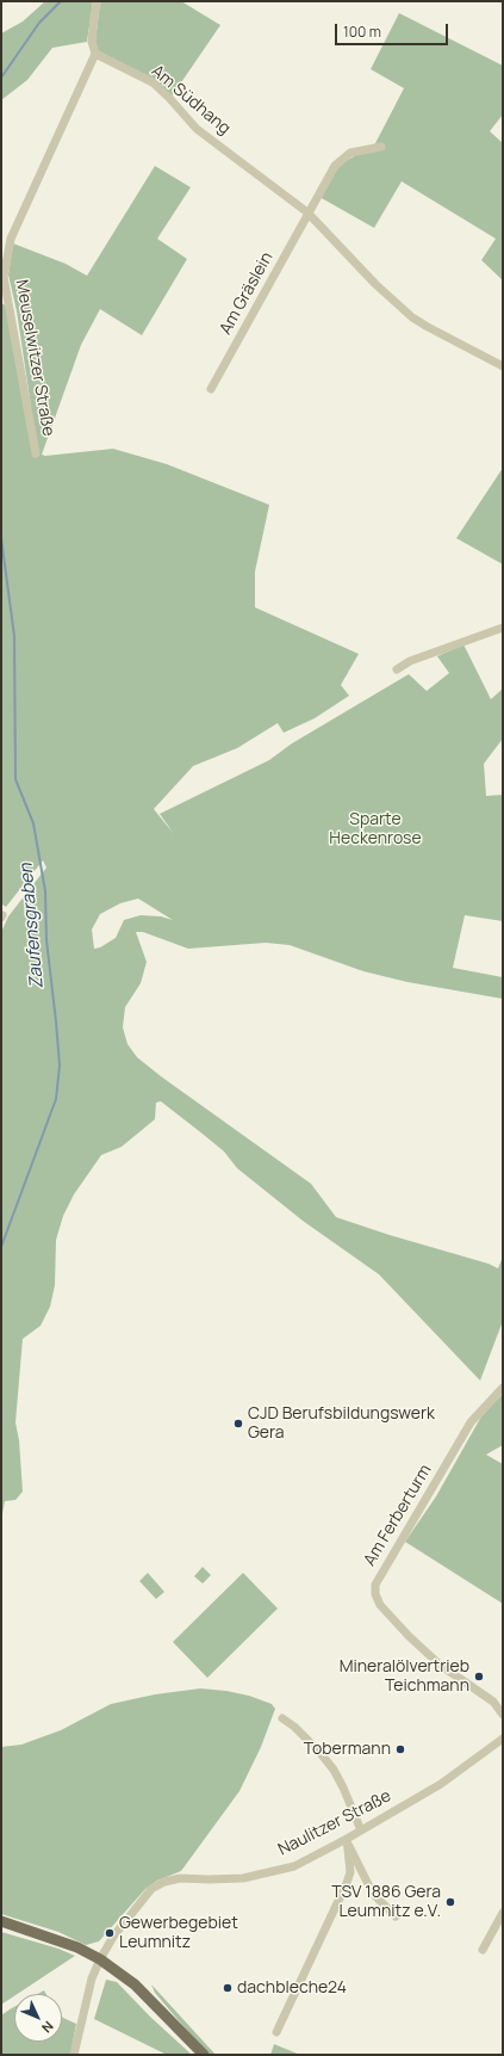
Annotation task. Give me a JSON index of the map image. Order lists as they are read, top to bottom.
{
  "streets": {
    "street": [
      "Am Südhang",
      "Am Gräslein",
      "Meuselwitzer Straße",
      "Am Ferberturm",
      "Naulitzer Straße"
    ]
  },
  "crossings": [
    ["Am Südhang", "Am Gräslein"],
    ["Am Südhang", "Meuselwitzer Straße"]
  ],
  "water": ["Zaufensgraben"],
  "parks": ["Sparte Heckenrose"],
  "places": [
    "CJD Berufsbildungswerk Gera",
    "Mineralölvertrieb Teichmann",
    "Tobermann",
    "TSV 1886 Gera Leumnitz e.V.",
    "Gewerbegebiet Leumnitz",
    "dachbleche24"
  ],
  "scale_bar": "100 m",
  "north": "bottom right"
}
